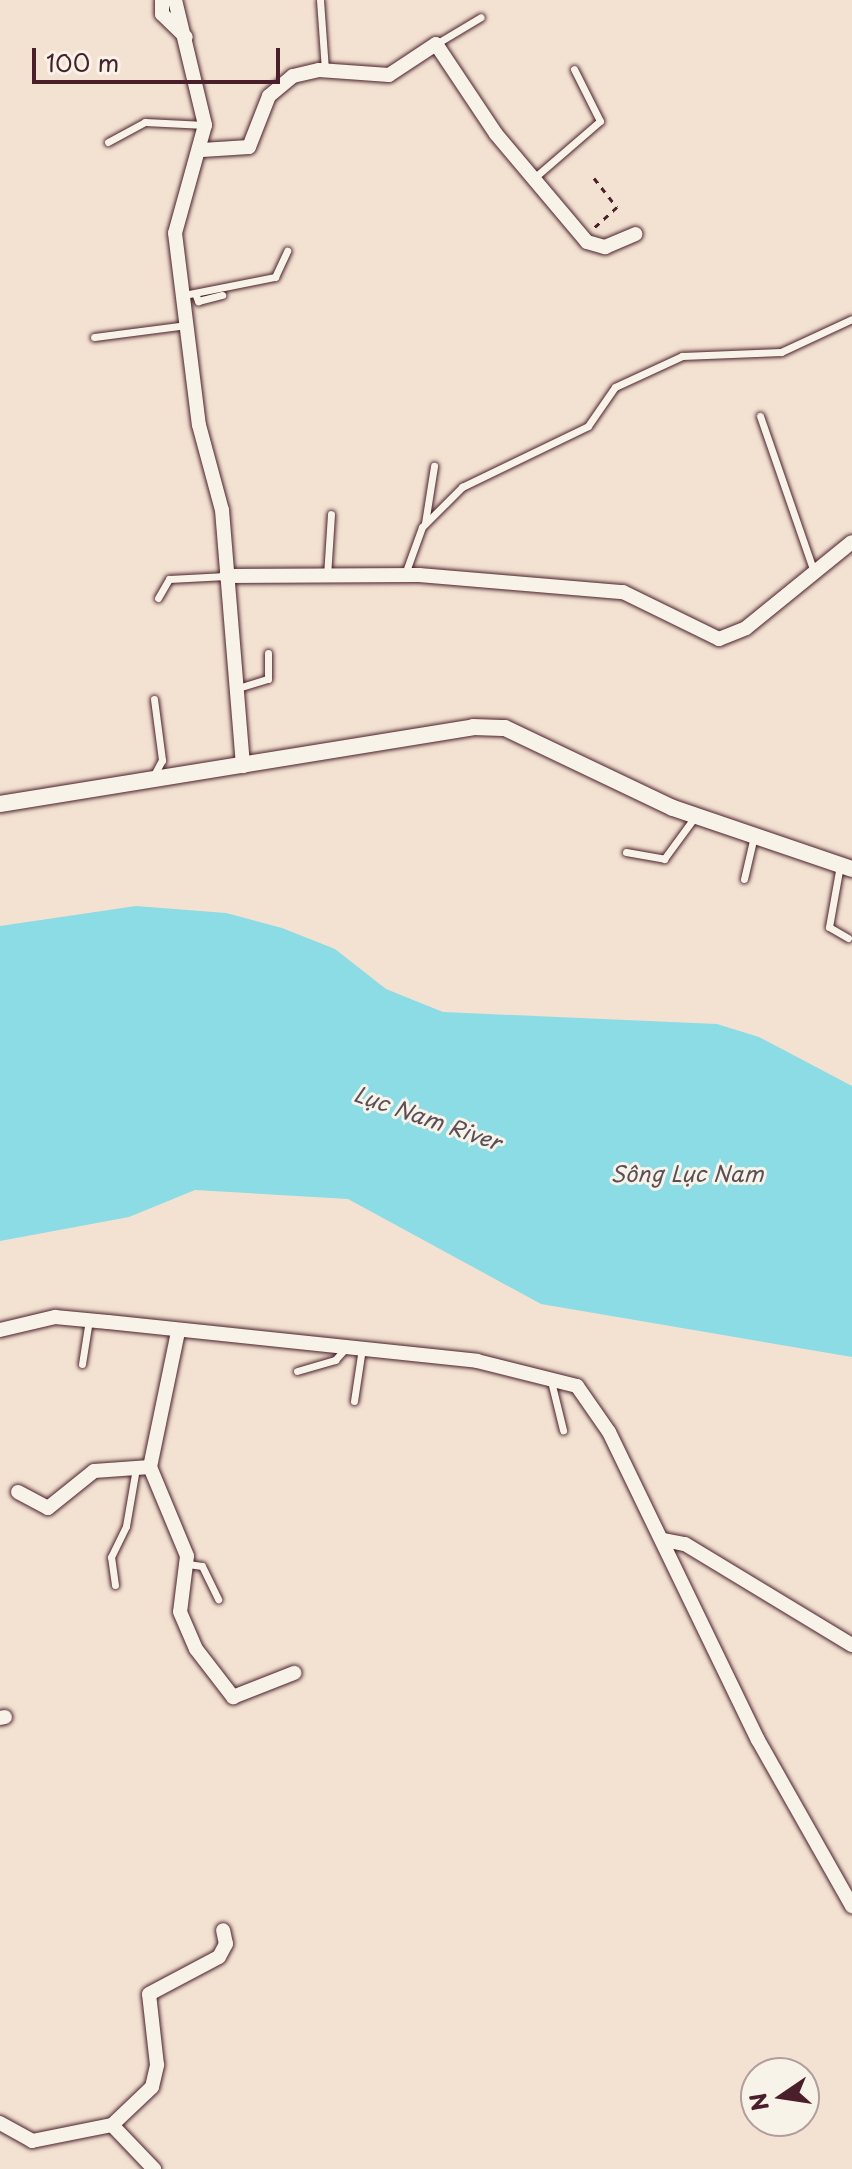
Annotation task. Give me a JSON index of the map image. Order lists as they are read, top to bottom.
{
  "water": ["Lục Nam River", "Sông Lục Nam"],
  "scale_bar": "100 m",
  "north": "left"
}
